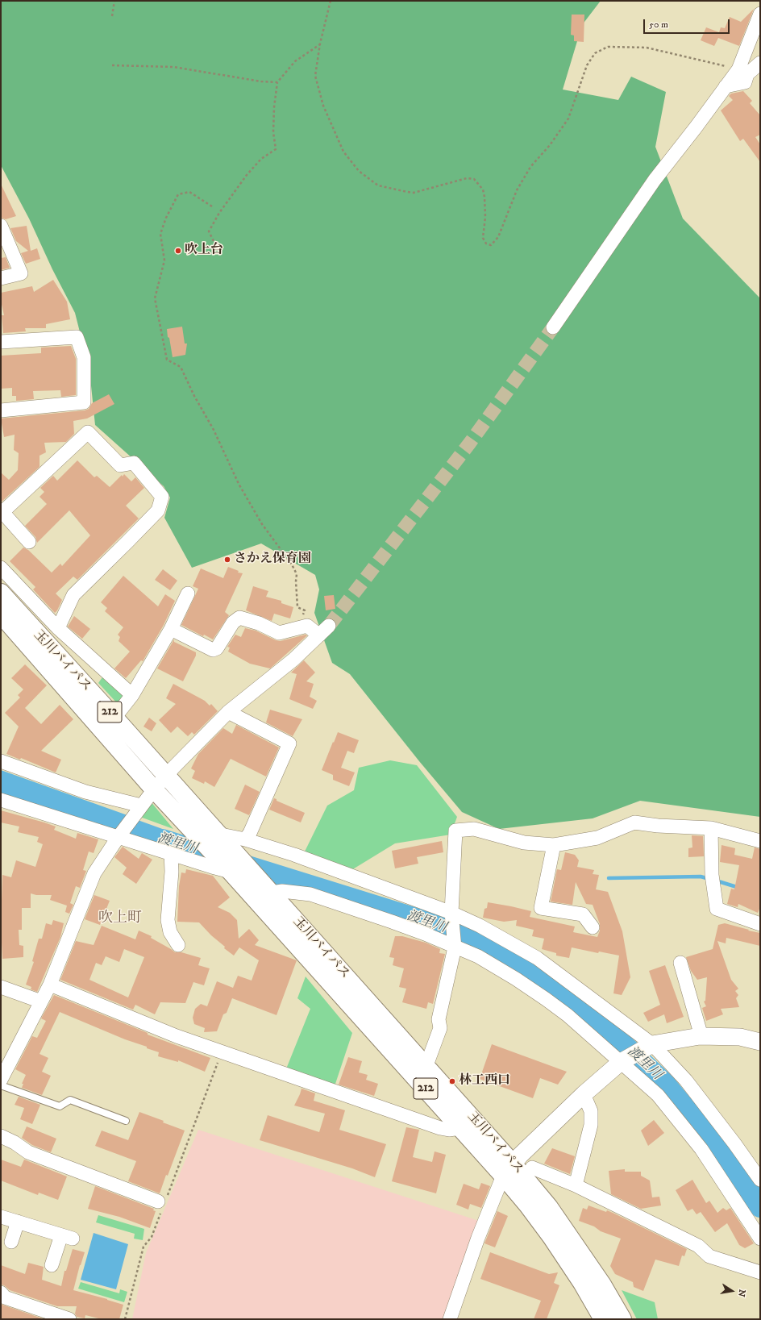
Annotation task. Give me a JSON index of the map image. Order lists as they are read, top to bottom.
{
  "streets": {
    "highway": ["玉川バイパス", "212"]
  },
  "districts": ["吹上町"],
  "water": ["渡里川"],
  "places": ["吹上台", "さかえ保育園", "林工西口"],
  "scale_bar": "50 m",
  "north": "right"
}
